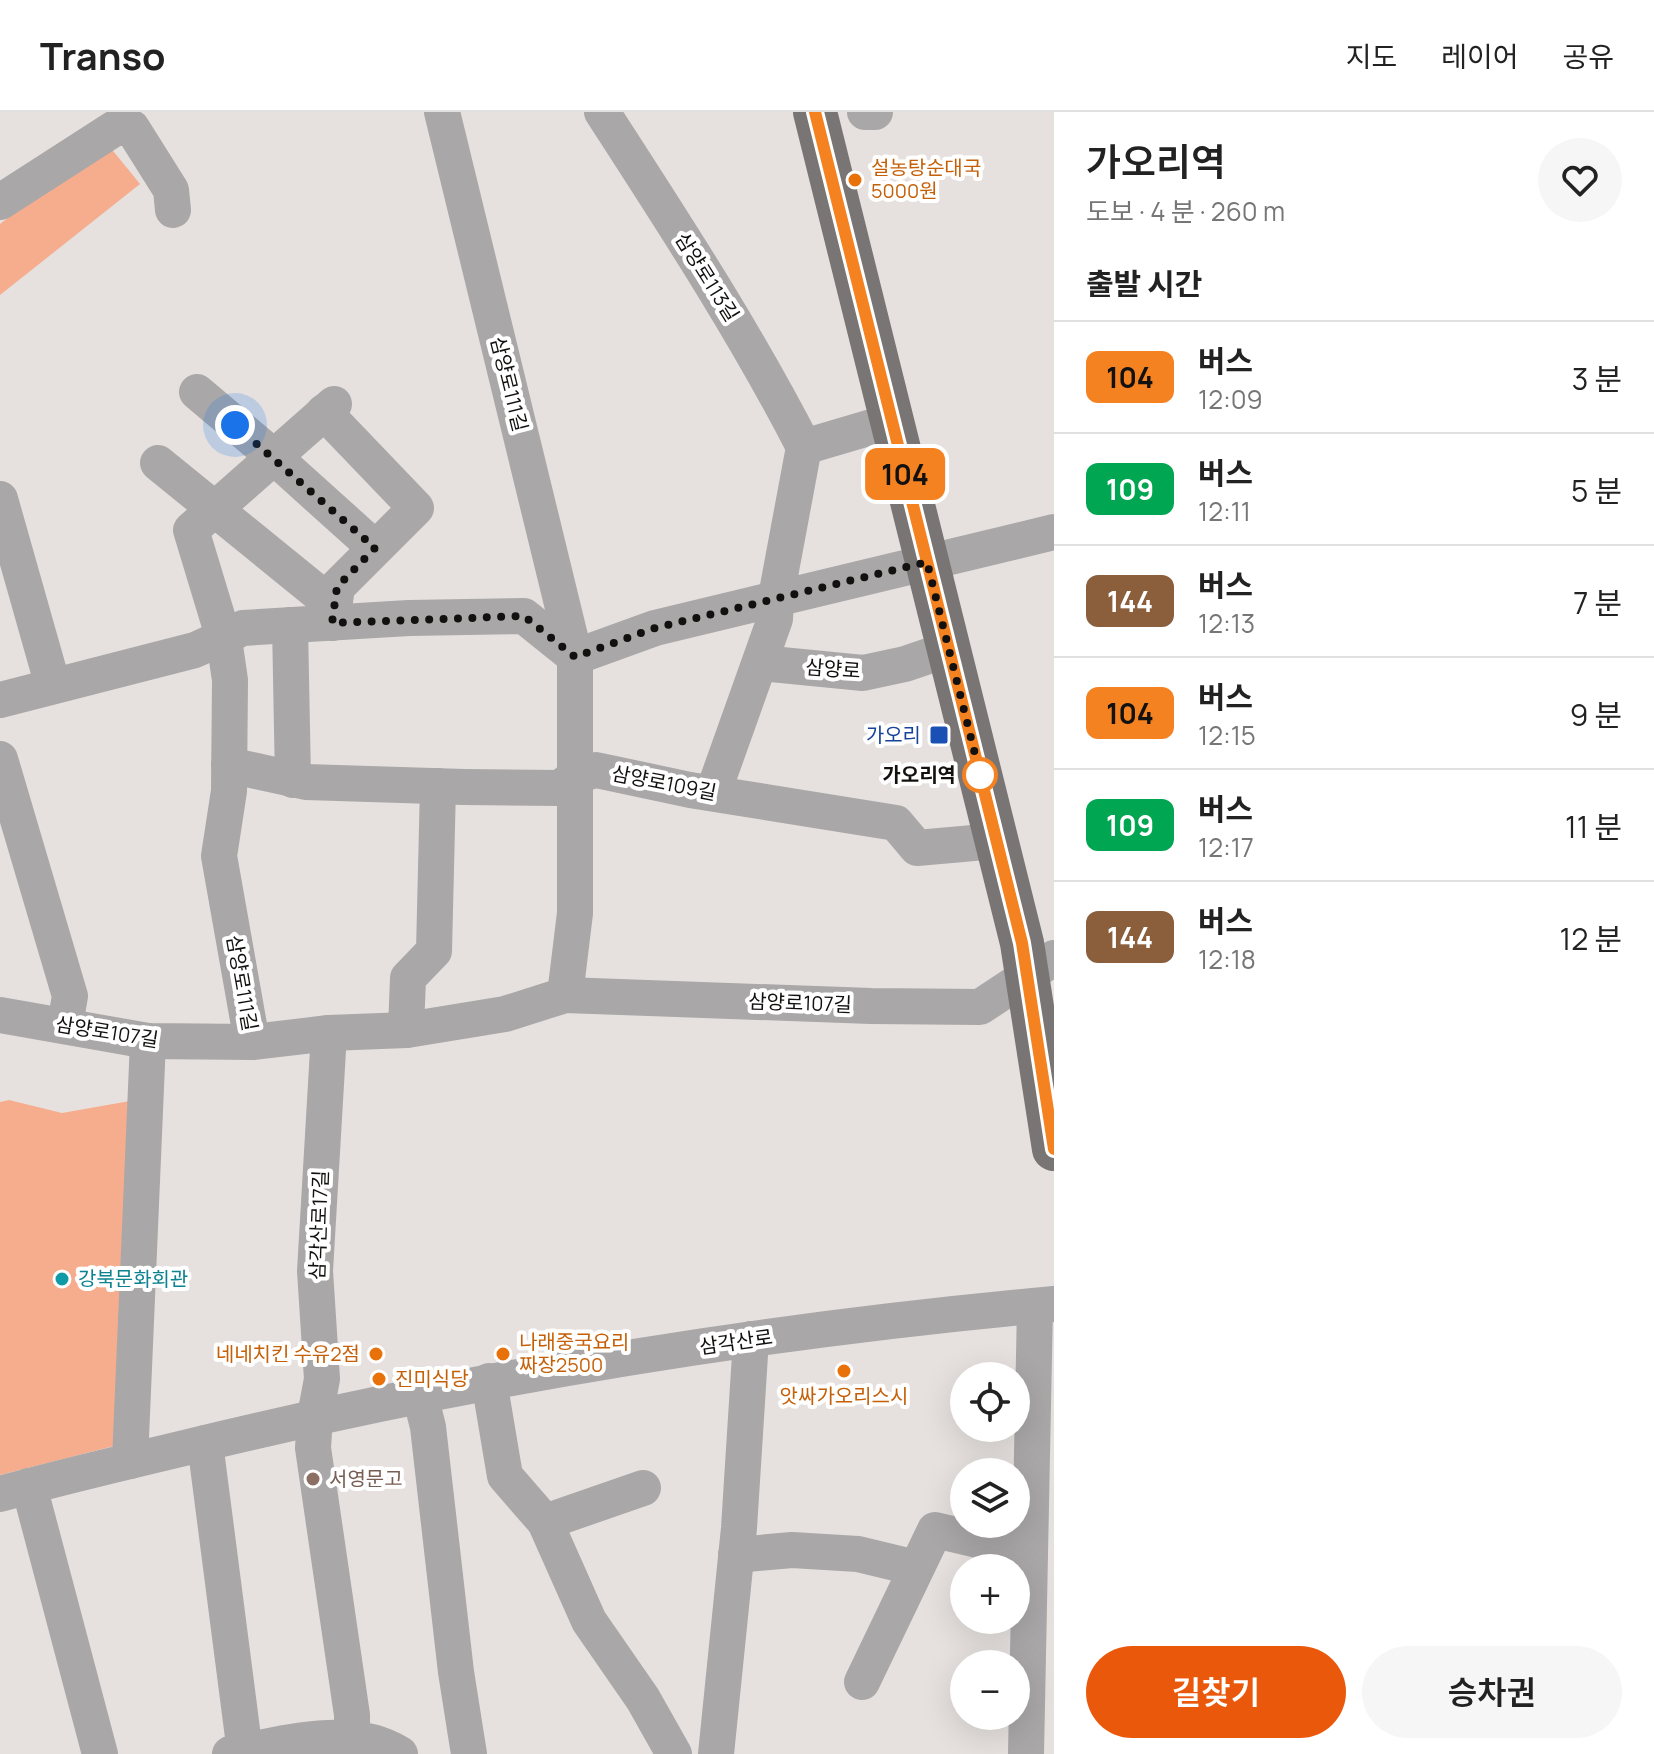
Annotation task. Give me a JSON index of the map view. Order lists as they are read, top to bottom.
{
  "streets": {
    "street": [
      "삼양로113길",
      "삼양로111길",
      "삼양로",
      "삼양로109길",
      "삼양로107길",
      "삼각산로17길",
      "삼각산로"
    ]
  },
  "crossings": [
    ["삼양로111길", "삼양로109길"],
    ["삼양로111길", "삼양로107길"],
    ["삼양로107길", "삼각산로17길"],
    ["삼각산로17길", "삼각산로"]
  ],
  "places": {
    "other": [
      "설농탕순대국 5000원",
      "가오리역",
      "강북문화회관",
      "네네치킨 수유2점",
      "나래중국요리 짜장2500",
      "앗싸가오리스시",
      "진미식당",
      "서영문고"
    ],
    "transit": ["가오리"]
  },
  "lines": ["bus line 104"],
  "page": {
    "header": "Transo",
    "nav": ["지도", "레이어", "공유"],
    "on_map": "104",
    "heading": [
      ["가오리역", "도보 · 4 분 · 260 m"],
      "출발 시간"
    ],
    "list": [
      {
        "mark": "104",
        "name": "버스",
        "note": "12:09",
        "value": "3 분"
      },
      {
        "mark": "109",
        "name": "버스",
        "note": "12:11",
        "value": "5 분"
      },
      {
        "mark": "144",
        "name": "버스",
        "note": "12:13",
        "value": "7 분"
      },
      {
        "mark": "104",
        "name": "버스",
        "note": "12:15",
        "value": "9 분"
      },
      {
        "mark": "109",
        "name": "버스",
        "note": "12:17",
        "value": "11 분"
      },
      {
        "mark": "144",
        "name": "버스",
        "note": "12:18",
        "value": "12 분"
      }
    ],
    "map_buttons": ["+", "−"],
    "buttons": ["길찾기", "승차권"]
  }
}
